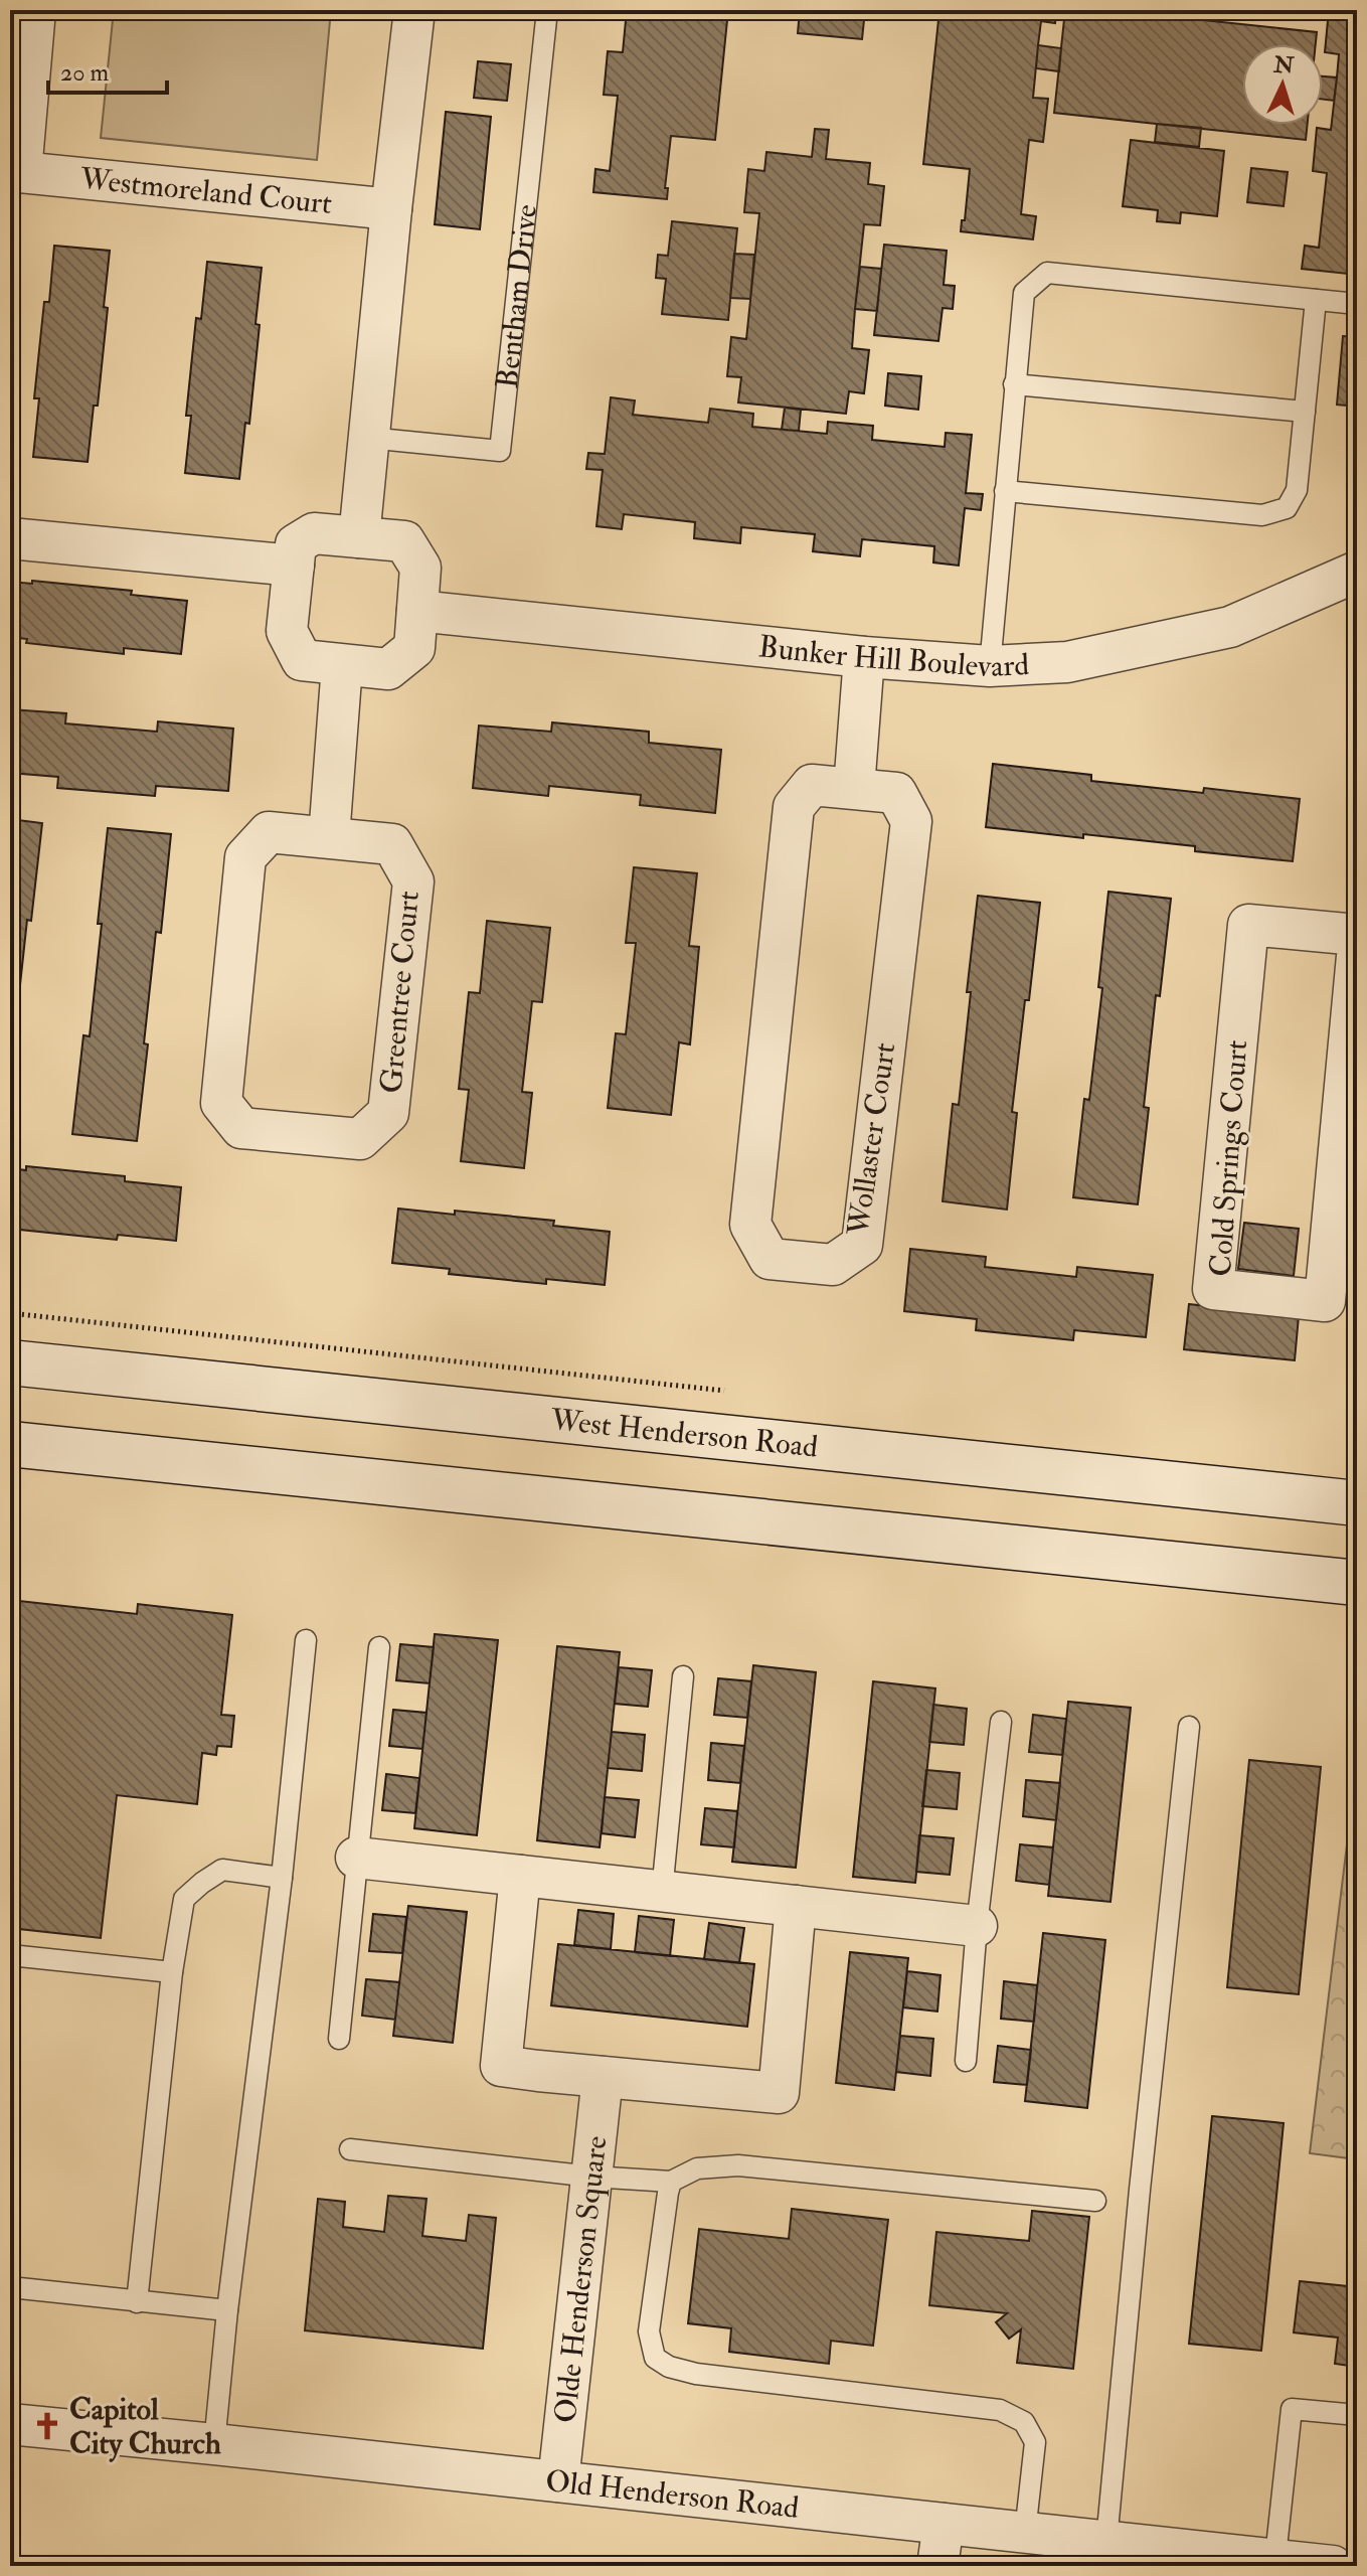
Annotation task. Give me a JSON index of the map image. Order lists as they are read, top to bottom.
{
  "streets": {
    "main road": ["West Henderson Road"],
    "street": [
      "Westmoreland Court",
      "Bunker Hill Boulevard",
      "Greentree Court",
      "Wollaster Court",
      "Cold Springs Court",
      "Olde Henderson Square",
      "Old Henderson Road"
    ],
    "lane": ["Bentham Drive"]
  },
  "crossings": [
    ["Olde Henderson Square", "Old Henderson Road"]
  ],
  "places": {
    "church": ["Capitol City Church"]
  },
  "scale_bar": "20 m",
  "north": "top"
}
